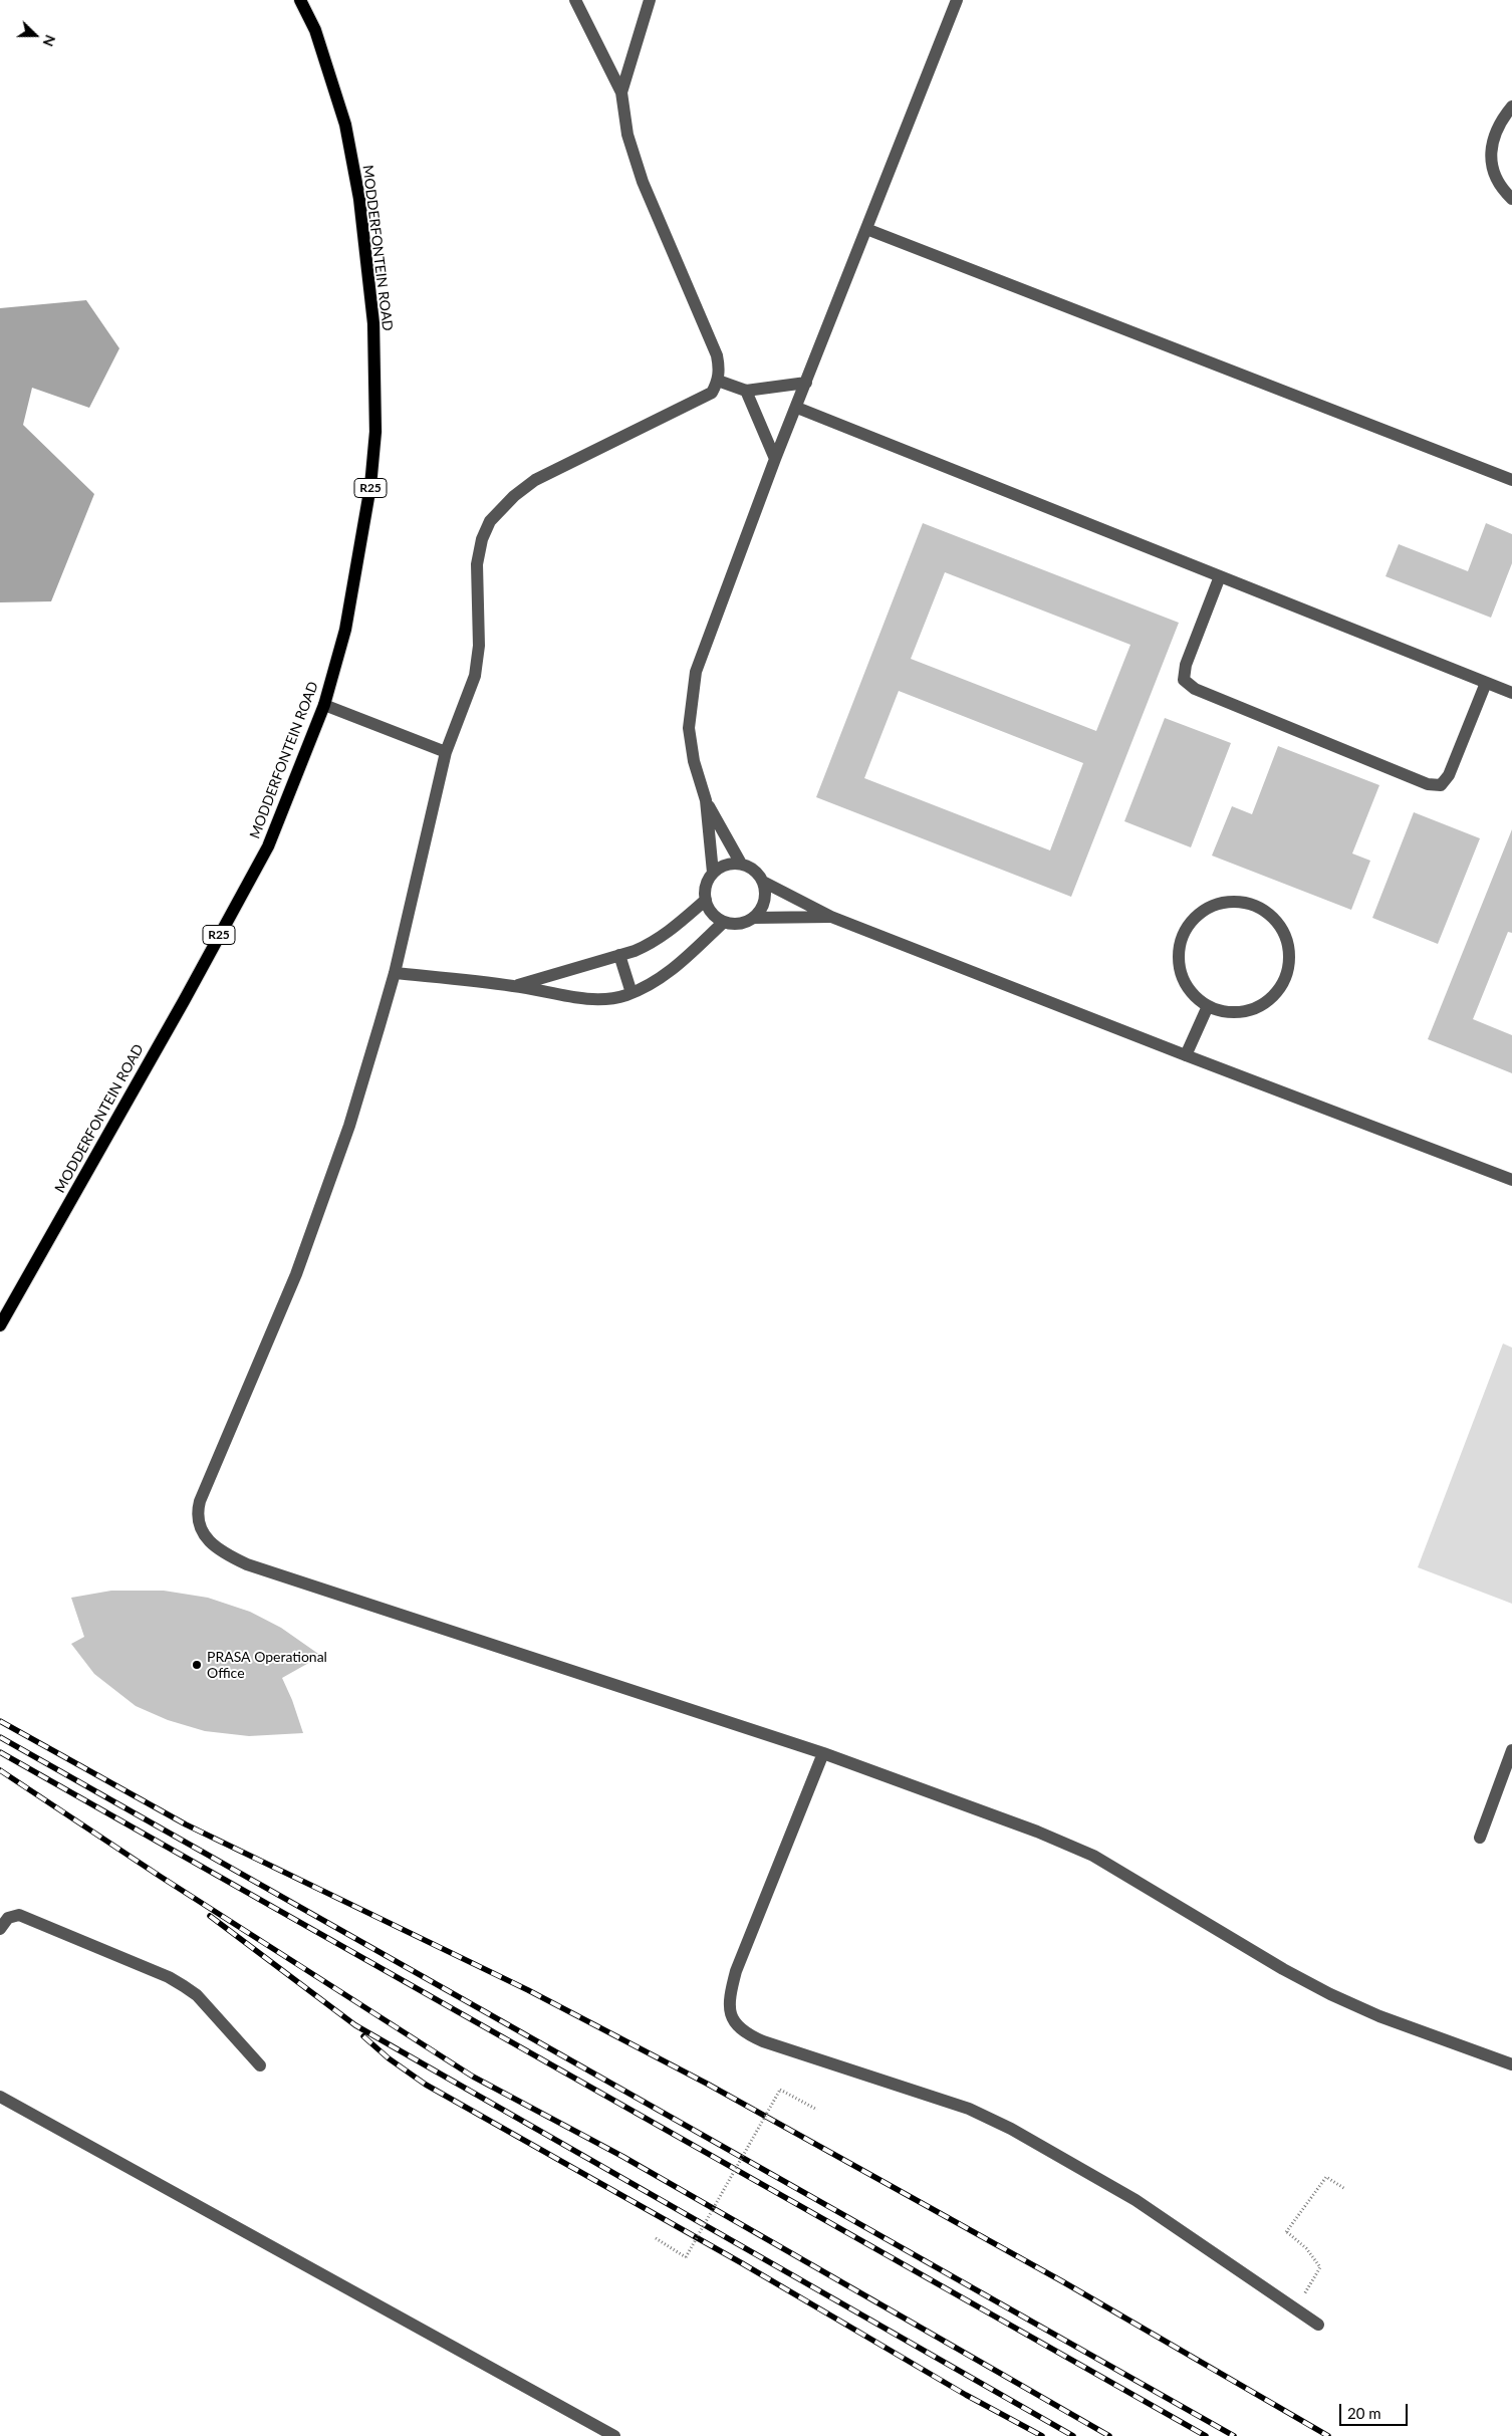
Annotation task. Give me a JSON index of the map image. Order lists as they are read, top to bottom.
{
  "streets": {
    "main road": ["MODDERFONTEIN ROAD", "R25"]
  },
  "places": ["PRASA Operational Office"],
  "scale_bar": "20 m",
  "north": "right"
}
